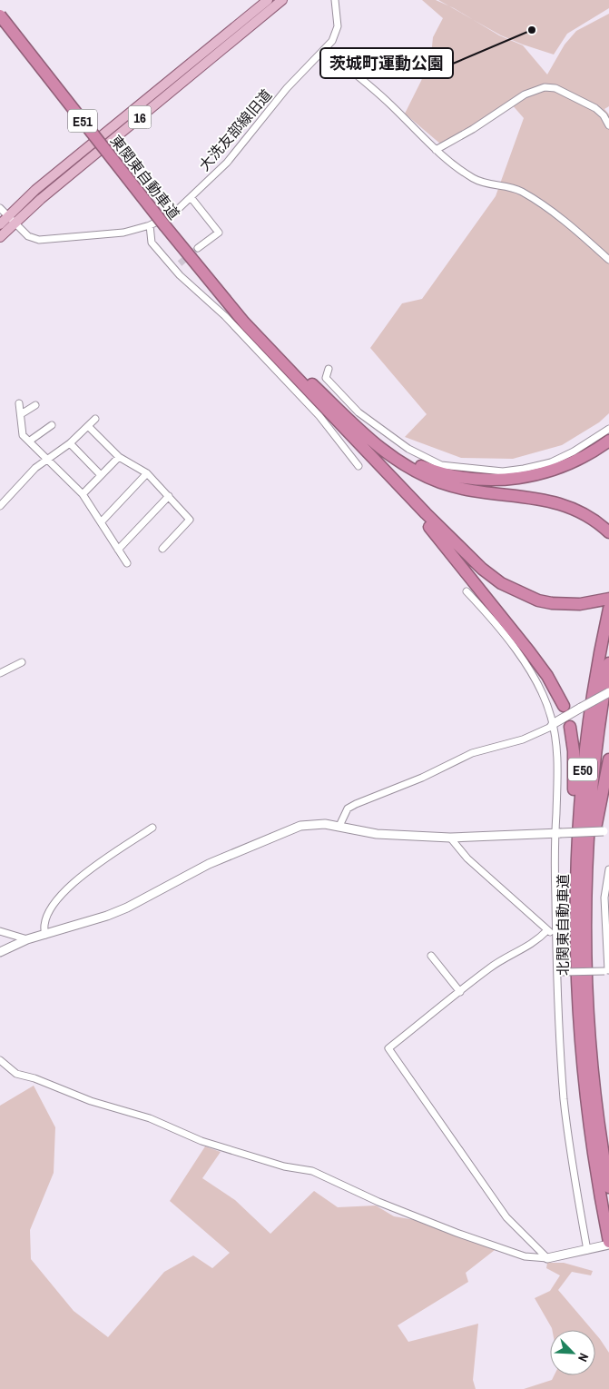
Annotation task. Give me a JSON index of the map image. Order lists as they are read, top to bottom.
{
  "streets": {
    "highway": [
      "E51",
      "東関東自動車道",
      "E50",
      "北関東自動車道"
    ],
    "main road": ["16"],
    "street": ["大洗友部線旧道"]
  },
  "crossings": [
    ["16", "大洗友部線旧道"]
  ],
  "places": ["茨城町運動公園"],
  "north": "bottom right"
}
